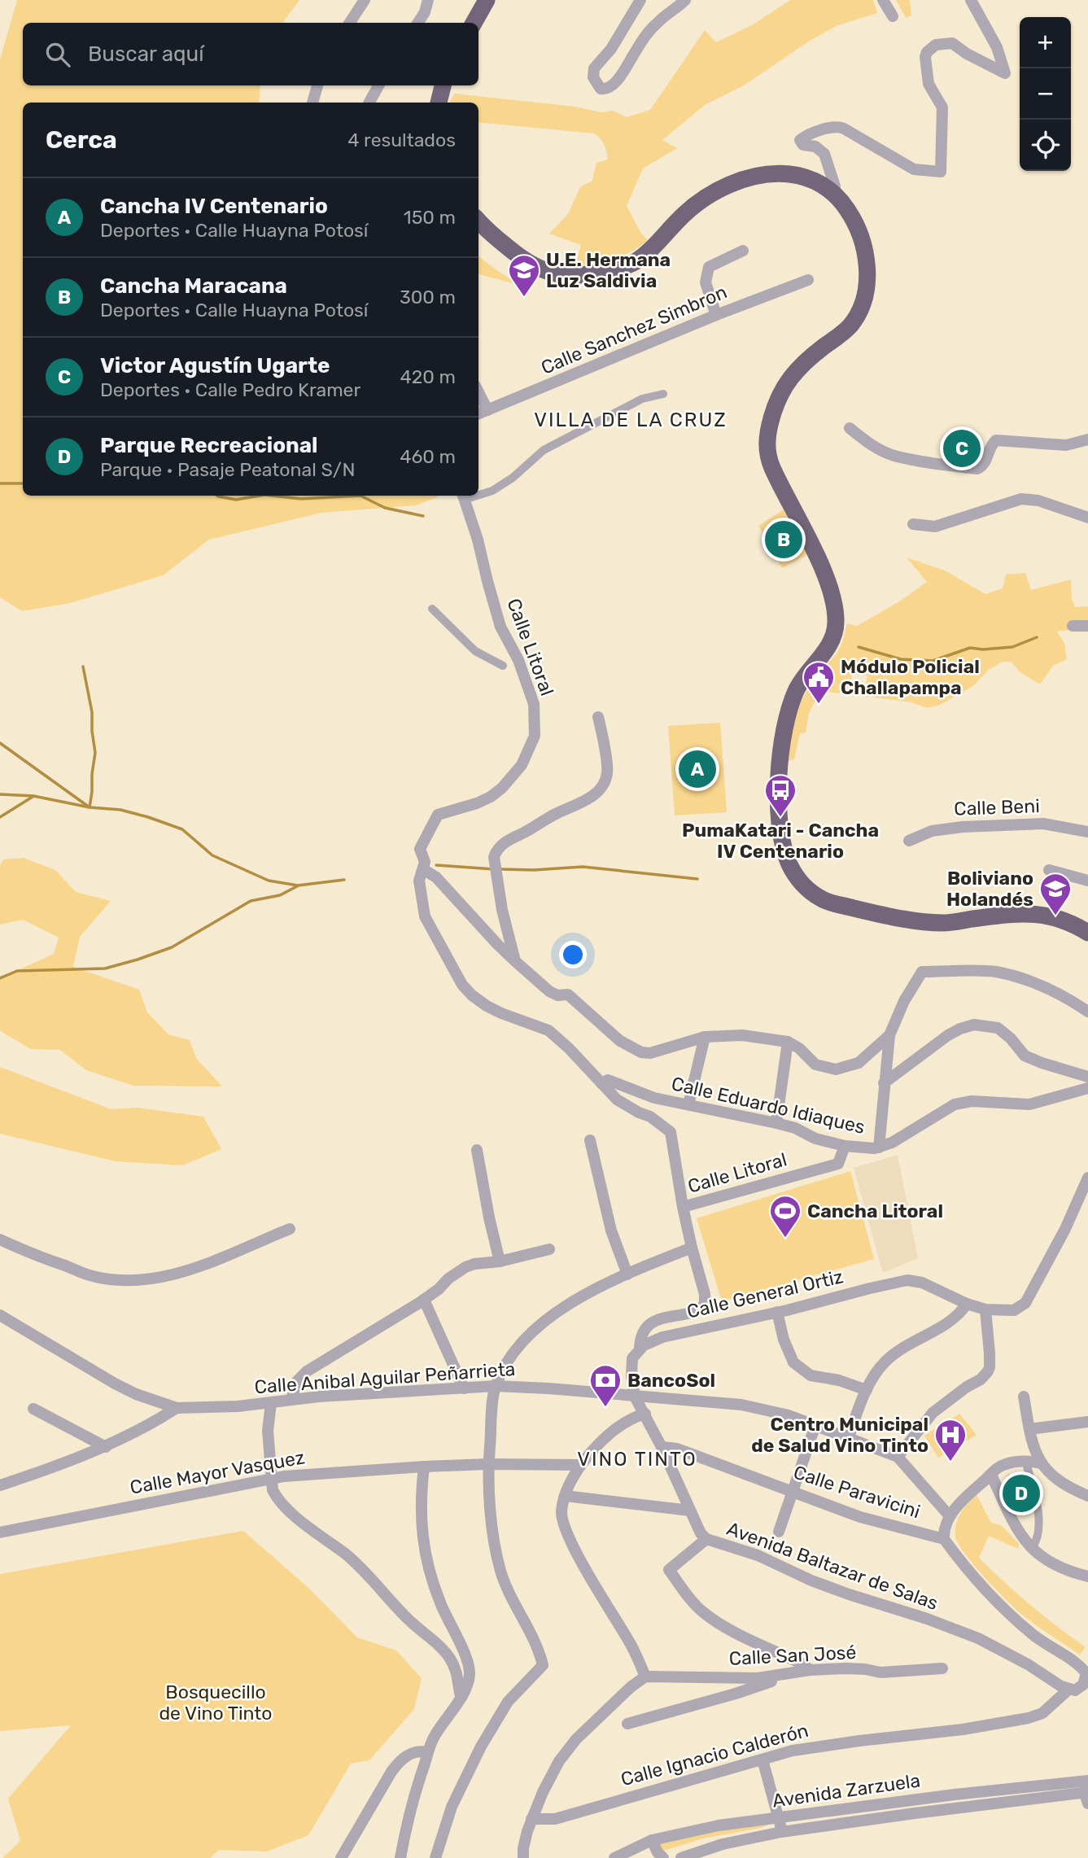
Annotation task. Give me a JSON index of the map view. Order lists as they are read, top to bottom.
{
  "streets": {
    "street": [
      "Calle Sanchez Simbron",
      "Calle Litoral",
      "Calle Beni",
      "Calle Eduardo Idiaques",
      "Calle General Ortiz",
      "Calle Anibal Aguilar Peñarrieta",
      "Calle Mayor Vasquez",
      "Calle Paravicini",
      "Avenida Baltazar de Salas",
      "Calle San José",
      "Calle Ignacio Calderón",
      "Avenida Zarzuela"
    ]
  },
  "crossings": [
    ["Calle Litoral", "Calle Eduardo Idiaques"],
    ["Calle Paravicini", "Avenida Baltazar de Salas"],
    ["Avenida Baltazar de Salas", "Calle Ignacio Calderón"]
  ],
  "districts": ["VILLA DE LA CRUZ", "VINO TINTO"],
  "parks": ["Bosquecillo de Vino Tinto"],
  "places": {
    "school or university": ["U.E. Hermana Luz Saldivia", "Boliviano Holandés"],
    "public building": ["Módulo Policial Challapampa"],
    "bus stop": ["PumaKatari - Cancha IV Centenario"],
    "sports": ["Cancha Litoral"],
    "bank": ["BancoSol"],
    "hospital": ["Centro Municipal de Salud Vino Tinto"]
  },
  "page": {
    "map_buttons": ["+", "−"],
    "search": "Buscar aquí",
    "heading": ["Cerca", "4 resultados"],
    "list": [
      {
        "mark": "A",
        "name": "Cancha IV Centenario",
        "note": "Deportes · Calle Huayna Potosí",
        "value": "150 m"
      },
      {
        "mark": "B",
        "name": "Cancha Maracana",
        "note": "Deportes · Calle Huayna Potosí",
        "value": "300 m"
      },
      {
        "mark": "C",
        "name": "Victor Agustín Ugarte",
        "note": "Deportes · Calle Pedro Kramer",
        "value": "420 m"
      },
      {
        "mark": "D",
        "name": "Parque Recreacional",
        "note": "Parque · Pasaje Peatonal S/N",
        "value": "460 m"
      }
    ],
    "pins": [
      "C",
      "B",
      "A",
      "D"
    ]
  }
}
